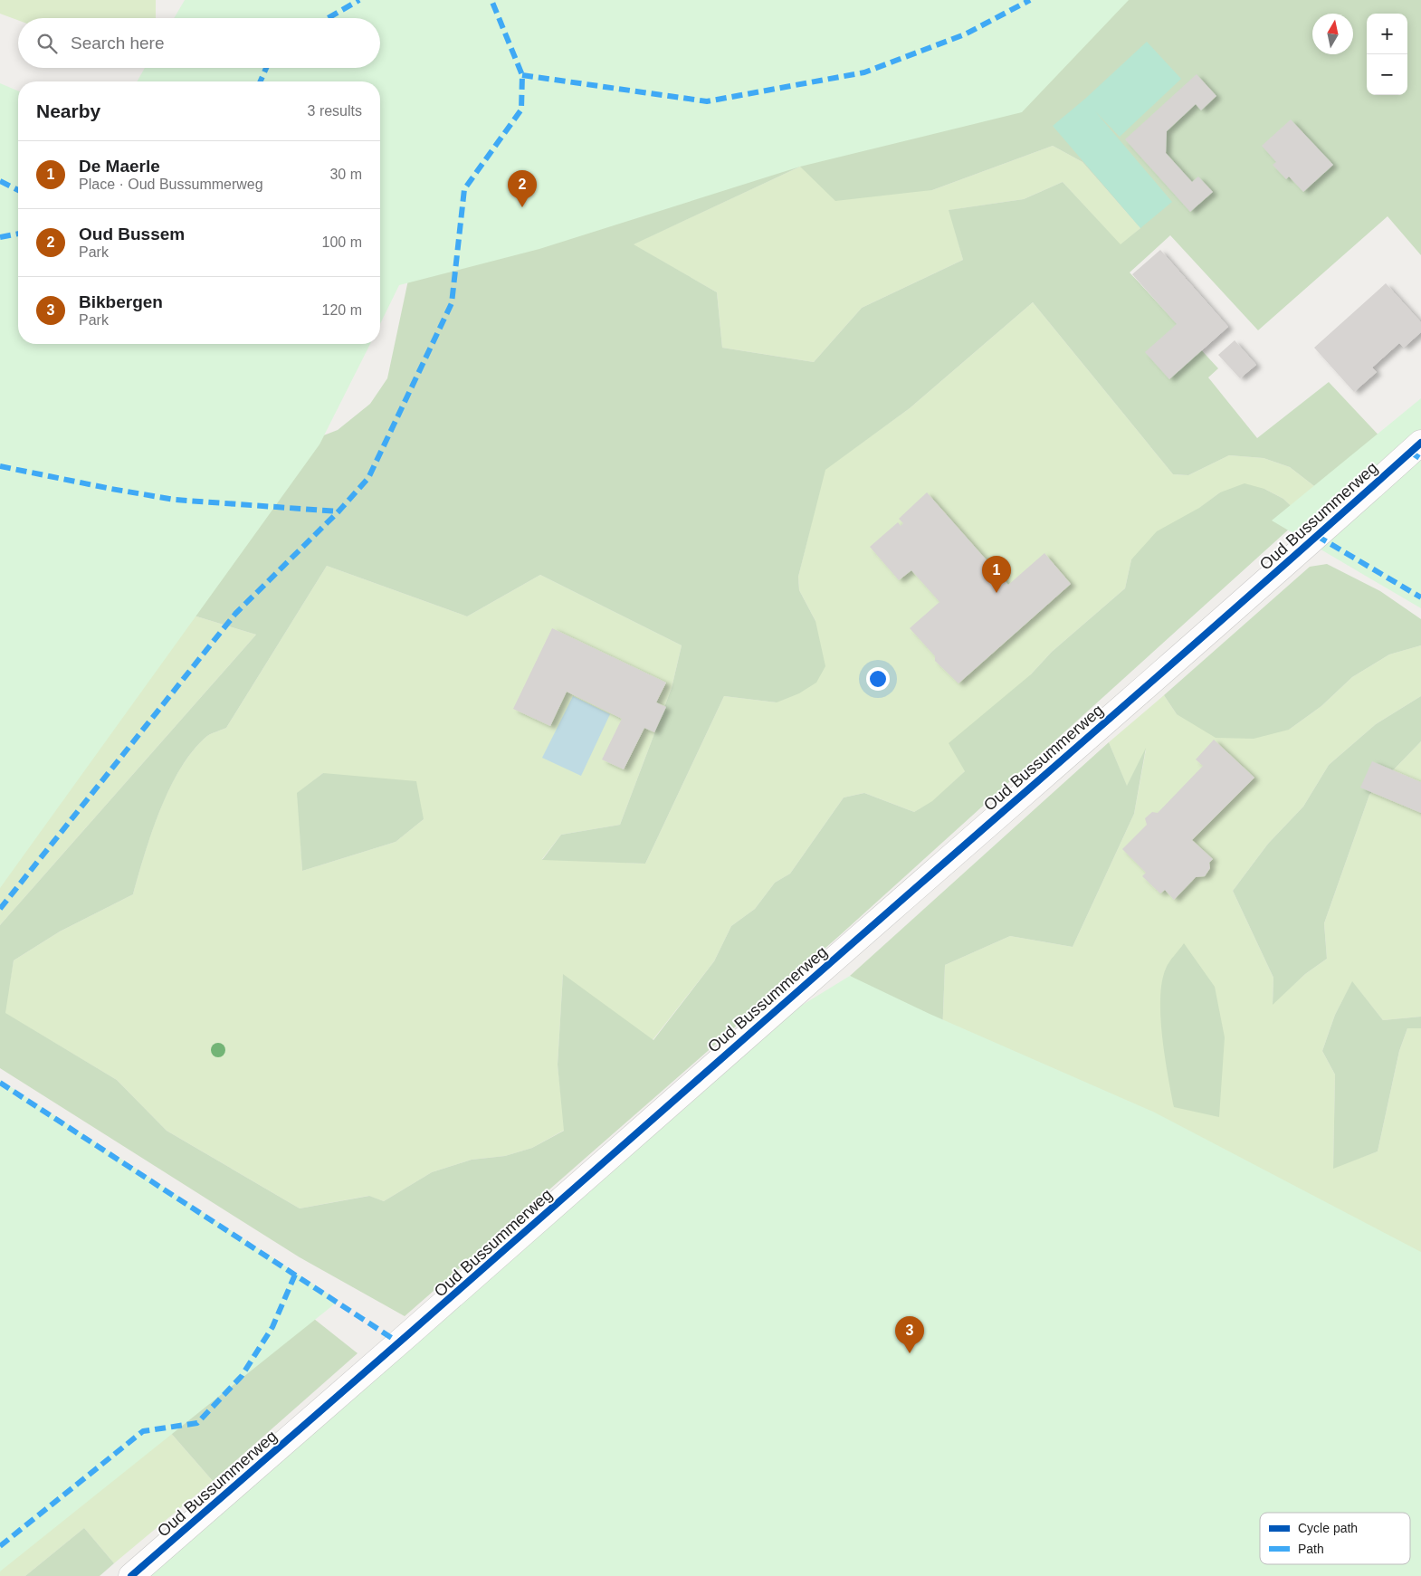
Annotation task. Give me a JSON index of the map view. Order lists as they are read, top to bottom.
{
  "streets": {
    "street": ["Oud Bussummerweg"]
  },
  "legend": ["Cycle path", "Path"],
  "north": "top",
  "page": {
    "map_buttons": ["+", "−"],
    "search": "Search here",
    "heading": ["Nearby", "3 results"],
    "list": [
      {
        "mark": "1",
        "name": "De Maerle",
        "note": "Place · Oud Bussummerweg",
        "value": "30 m"
      },
      {
        "mark": "2",
        "name": "Oud Bussem",
        "note": "Park",
        "value": "100 m"
      },
      {
        "mark": "3",
        "name": "Bikbergen",
        "note": "Park",
        "value": "120 m"
      }
    ],
    "pins": ["2", "1", "3"]
  }
}
